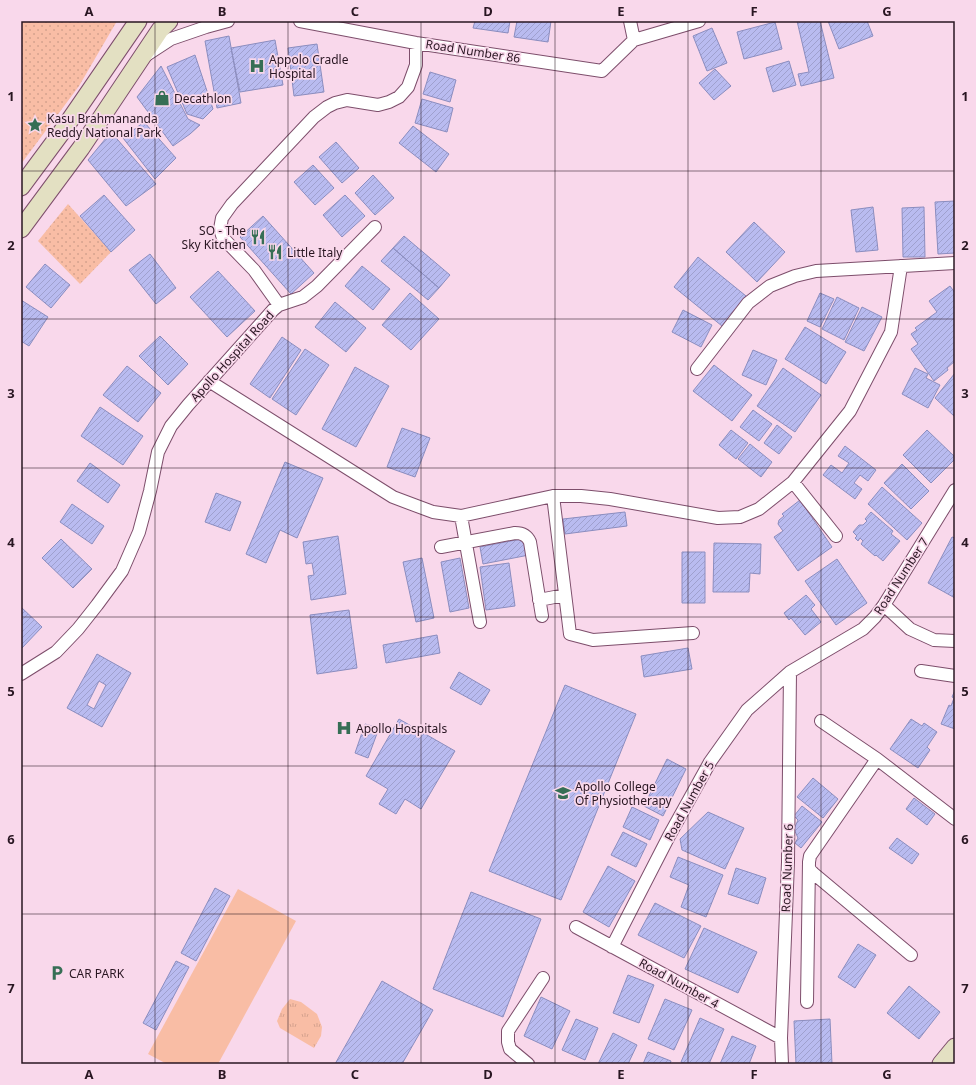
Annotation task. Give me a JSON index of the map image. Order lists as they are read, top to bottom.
{
  "streets": {
    "street": [
      "Road Number 86",
      "Apollo Hospital Road",
      "Road Number 7",
      "Road Number 5",
      "Road Number 6",
      "Road Number 4"
    ]
  },
  "crossings": [
    ["Road Number 86", "Apollo Hospital Road"],
    ["Road Number 7", "Road Number 5"],
    ["Road Number 7", "Road Number 6"],
    ["Road Number 5", "Road Number 6"],
    ["Road Number 5", "Road Number 4"],
    ["Road Number 6", "Road Number 4"]
  ],
  "places": {
    "hospital": ["Appolo Cradle Hospital", "Apollo Hospitals"],
    "shop": ["Decathlon"],
    "place": ["Kasu Brahmananda Reddy National Park"],
    "restaurant": ["SO - The Sky Kitchen", "Little Italy"],
    "school or university": ["Apollo College Of Physiotherapy"],
    "parking": ["CAR PARK"]
  },
  "grid": {
    "columns": [
      "A",
      "B",
      "C",
      "D",
      "E",
      "F",
      "G"
    ],
    "rows": [
      "1",
      "2",
      "3",
      "4",
      "5",
      "6",
      "7"
    ]
  }
}
